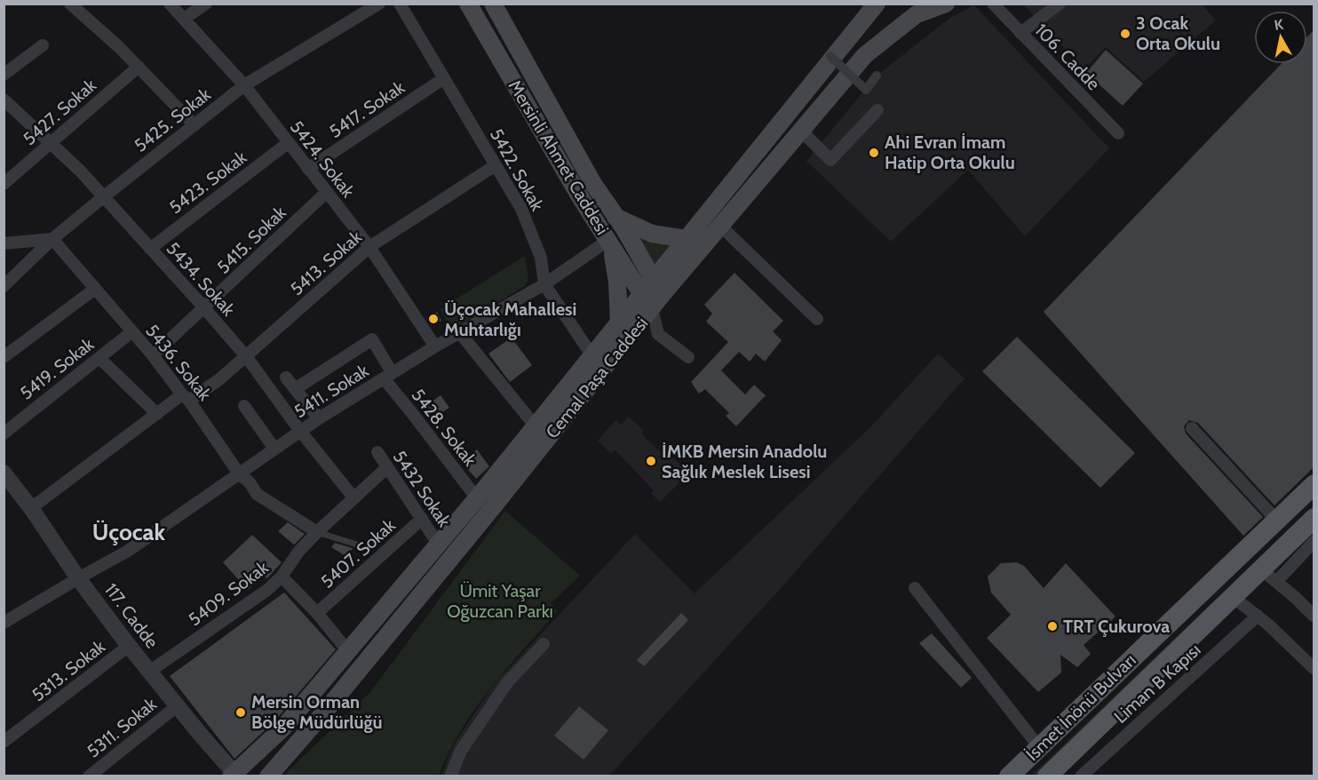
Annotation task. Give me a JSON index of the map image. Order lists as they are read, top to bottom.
{
  "streets": {
    "main road": ["Mersinli Ahmet Caddesi", "Cemal Paşa Caddesi", "İsmet İnönü Bulvarı"],
    "street": [
      "106. Cadde",
      "5417. Sokak",
      "5427. Sokak",
      "5425. Sokak",
      "5424. Sokak",
      "5422. Sokak",
      "5423. Sokak",
      "5415. Sokak",
      "5413. Sokak",
      "5434. Sokak",
      "5436. Sokak",
      "5419. Sokak",
      "5411. Sokak",
      "5428. Sokak",
      "5432 Sokak",
      "5407. Sokak",
      "5409. Sokak",
      "117. Cadde",
      "5313. Sokak",
      "Liman B Kapısı",
      "5311. Sokak"
    ]
  },
  "crossings": [
    ["5417. Sokak", "5424. Sokak"],
    ["5417. Sokak", "5422. Sokak"],
    ["5427. Sokak", "5434. Sokak"],
    ["5425. Sokak", "5424. Sokak"],
    ["5425. Sokak", "5434. Sokak"],
    ["5425. Sokak", "5436. Sokak"],
    ["Mersinli Ahmet Caddesi", "Cemal Paşa Caddesi"],
    ["Mersinli Ahmet Caddesi", "5411. Sokak"],
    ["5424. Sokak", "5423. Sokak"],
    ["5424. Sokak", "5415. Sokak"],
    ["5424. Sokak", "5413. Sokak"],
    ["5424. Sokak", "5411. Sokak"],
    ["5422. Sokak", "5413. Sokak"],
    ["5422. Sokak", "Cemal Paşa Caddesi"],
    ["5422. Sokak", "5411. Sokak"],
    ["5423. Sokak", "5434. Sokak"],
    ["5415. Sokak", "5434. Sokak"],
    ["5415. Sokak", "5436. Sokak"],
    ["5413. Sokak", "5434. Sokak"],
    ["5413. Sokak", "5436. Sokak"],
    ["5413. Sokak", "117. Cadde"],
    ["5434. Sokak", "5411. Sokak"],
    ["5434. Sokak", "5409. Sokak"],
    ["5436. Sokak", "5419. Sokak"],
    ["5436. Sokak", "5411. Sokak"],
    ["5436. Sokak", "5409. Sokak"],
    ["Cemal Paşa Caddesi", "5428. Sokak"],
    ["Cemal Paşa Caddesi", "5432 Sokak"],
    ["Cemal Paşa Caddesi", "117. Cadde"],
    ["5411. Sokak", "5428. Sokak"],
    ["5411. Sokak", "117. Cadde"],
    ["5432 Sokak", "5407. Sokak"],
    ["5432 Sokak", "5409. Sokak"],
    ["5409. Sokak", "117. Cadde"],
    ["117. Cadde", "5313. Sokak"],
    ["117. Cadde", "5311. Sokak"]
  ],
  "districts": ["Üçocak"],
  "parks": ["Ümit Yaşar Oğuzcan Parkı"],
  "places": [
    "3 Ocak Orta Okulu",
    "Ahi Evran İmam Hatip Orta Okulu",
    "Üçocak Mahallesi Muhtarlığı",
    "İMKB Mersin Anadolu Sağlık Meslek Lisesi",
    "TRT Çukurova",
    "Mersin Orman Bölge Müdürlüğü"
  ],
  "north": "top"
}
